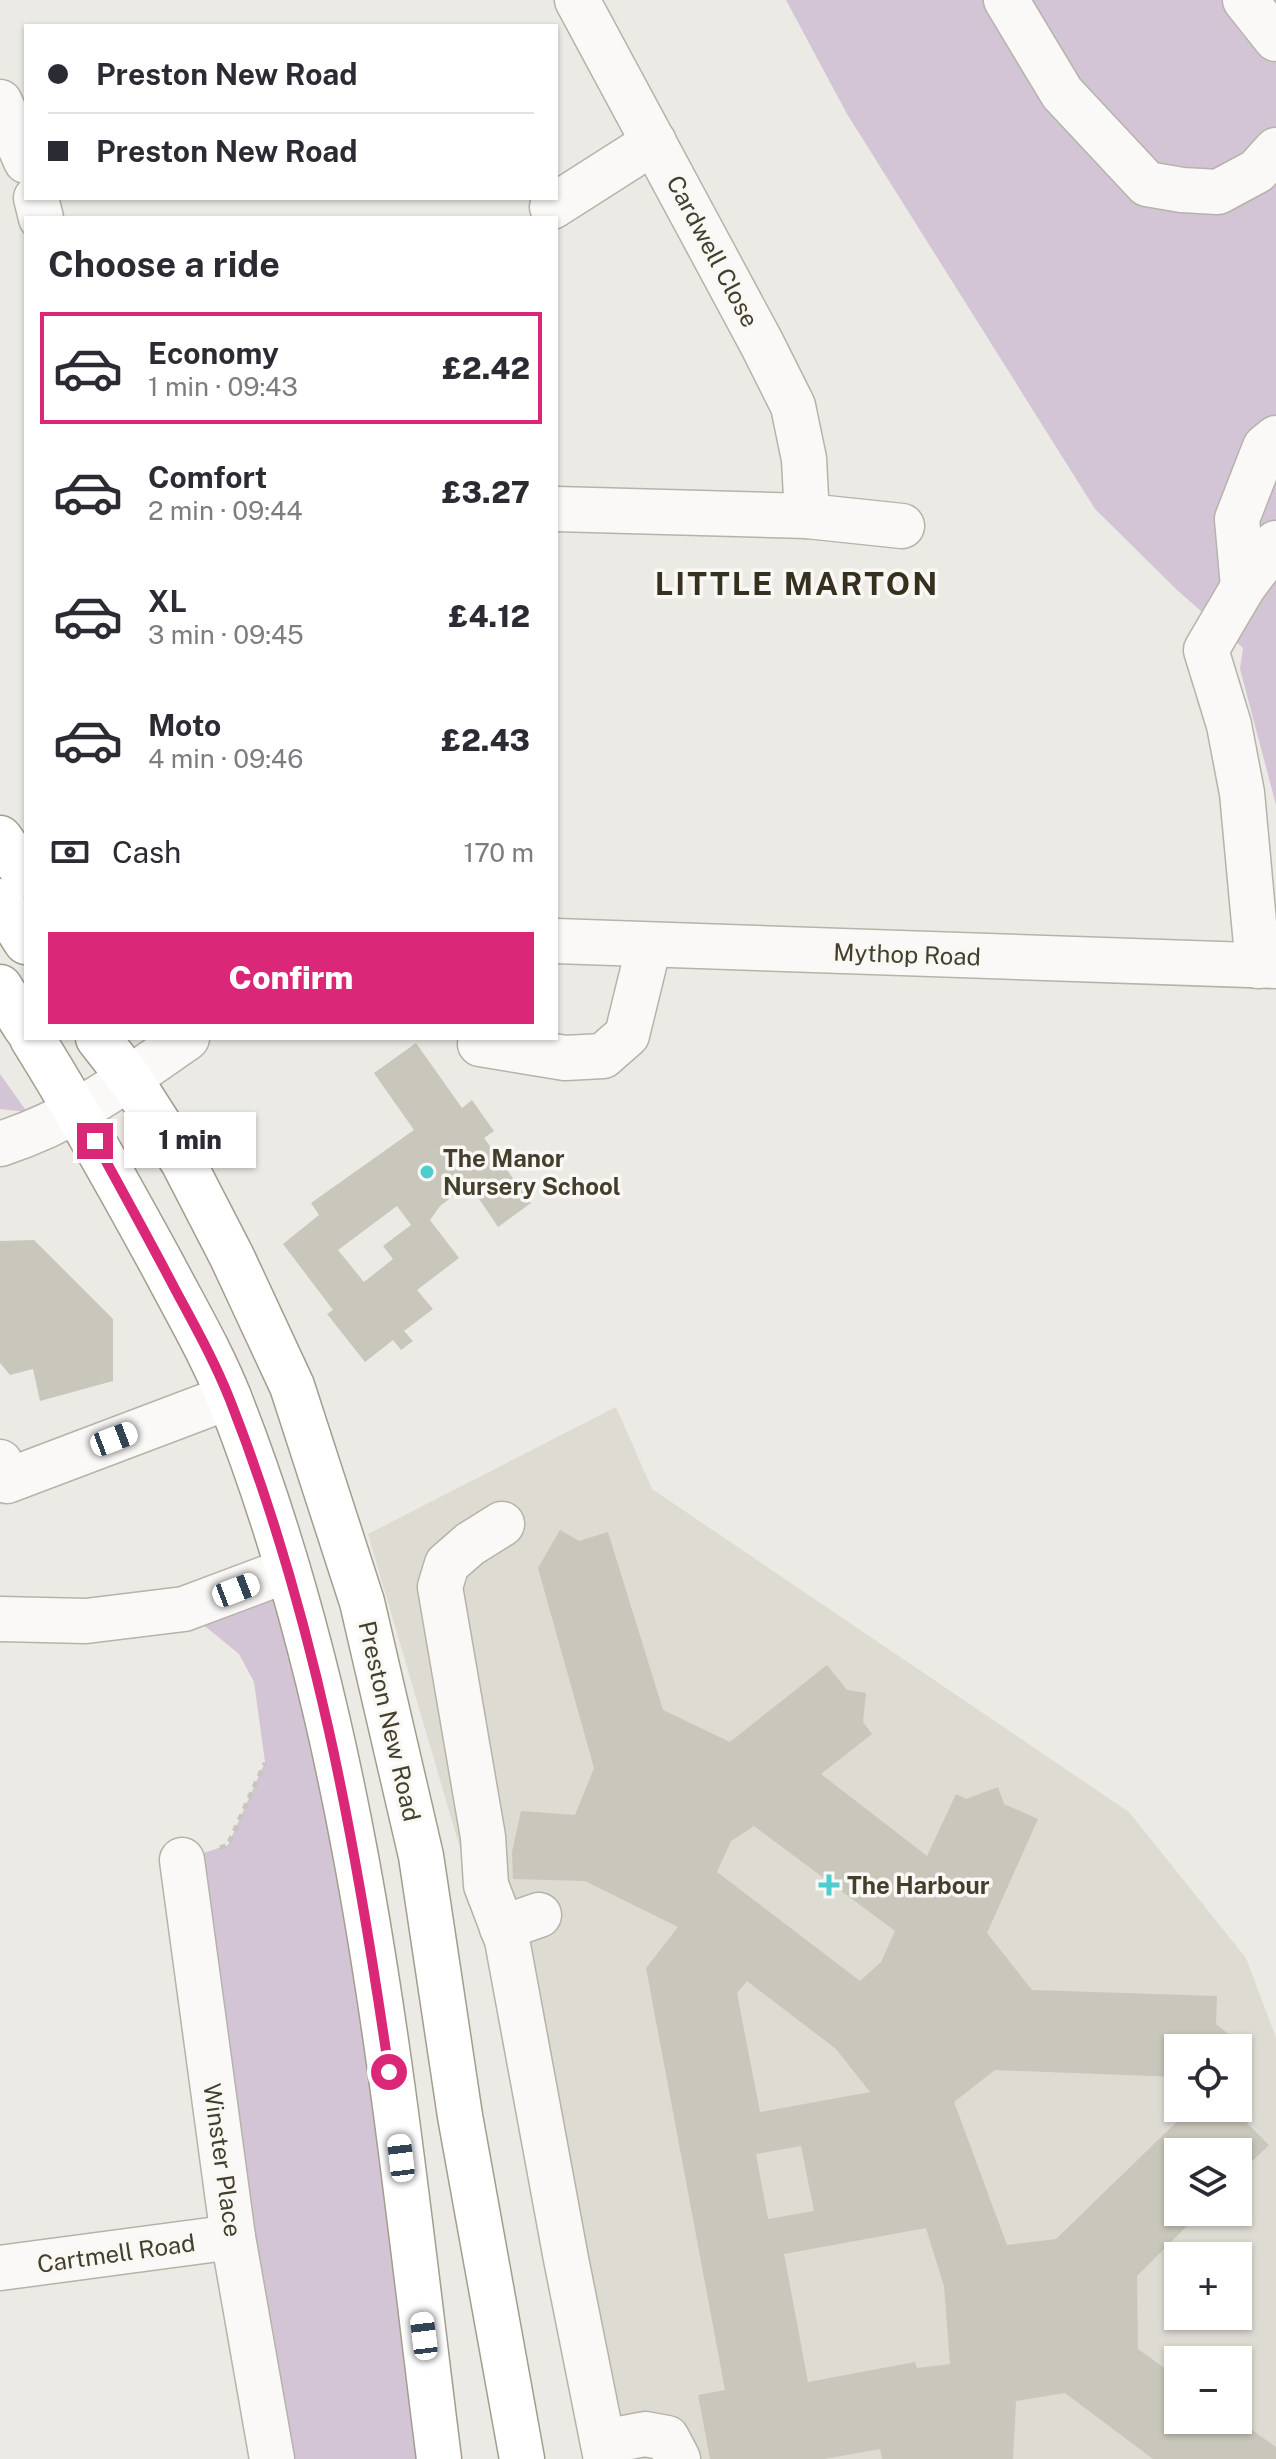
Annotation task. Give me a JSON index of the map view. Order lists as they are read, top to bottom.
{
  "streets": {
    "highway": ["Preston New Road"],
    "street": [
      "Cardwell Close",
      "Mythop Road",
      "Winster Place",
      "Cartmell Road"
    ]
  },
  "crossings": [
    ["Winster Place", "Cartmell Road"]
  ],
  "districts": ["LITTLE MARTON"],
  "places": {
    "other": ["The Manor Nursery School"],
    "health": ["The Harbour"]
  },
  "page": {
    "banner": ["Preston New Road", "Preston New Road"],
    "heading": "Choose a ride",
    "list": [
      {
        "name": "Economy",
        "note": "1 min · 09:43",
        "value": "£2.42"
      },
      {
        "name": "Comfort",
        "note": "2 min · 09:44",
        "value": "£3.27"
      },
      {
        "name": "XL",
        "note": "3 min · 09:45",
        "value": "£4.12"
      },
      {
        "name": "Moto",
        "note": "4 min · 09:46",
        "value": "£2.43"
      }
    ],
    "pay": ["Cash", "170 m"],
    "buttons": "Confirm",
    "bubble": "1 min",
    "map_buttons": ["+", "−"]
  }
}
